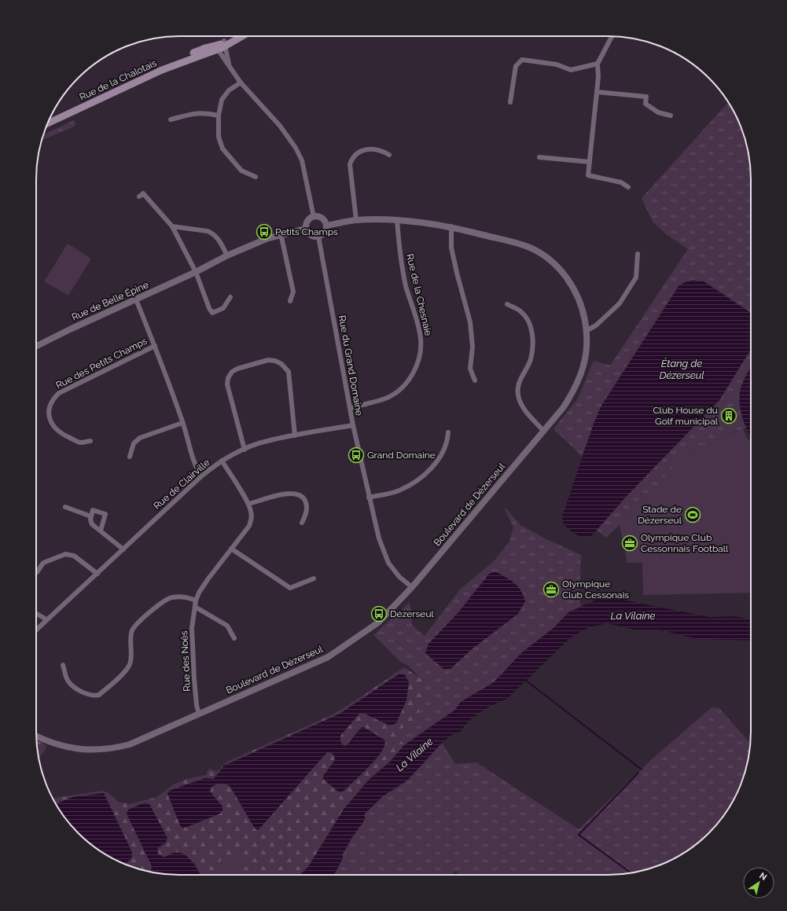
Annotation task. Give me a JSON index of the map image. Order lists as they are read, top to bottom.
{
  "streets": {
    "main road": ["Rue de la Chalotais"],
    "street": [
      "Rue de la Chesnaie",
      "Rue de Belle Épine",
      "Rue des Petits Champs",
      "Rue du Grand Domaine",
      "Rue de Clairville",
      "Boulevard de Dézerseul",
      "Rue des Noës"
    ]
  },
  "crossings": [
    ["Rue de la Chesnaie", "Rue du Grand Domaine"],
    ["Rue de la Chesnaie", "Boulevard de Dézerseul"],
    ["Rue de Belle Épine", "Rue des Petits Champs"],
    ["Rue de Belle Épine", "Rue du Grand Domaine"],
    ["Rue de Belle Épine", "Boulevard de Dézerseul"],
    ["Rue des Petits Champs", "Rue de Clairville"],
    ["Rue du Grand Domaine", "Rue de Clairville"],
    ["Rue du Grand Domaine", "Boulevard de Dézerseul"],
    ["Rue de Clairville", "Rue des Noës"],
    ["Boulevard de Dézerseul", "Rue des Noës"]
  ],
  "water": ["Étang de Dézerseul", "La Vilaine"],
  "places": {
    "bus stop": ["Petits Champs", "Grand Domaine", "Dézerseul"],
    "building": ["Club House du Golf municipal"],
    "sports": ["Stade de Dézerseul"],
    "office": ["Olympique Club Cessonnais Football", "Olympique Club Cessonais"]
  },
  "north": "top right"
}
